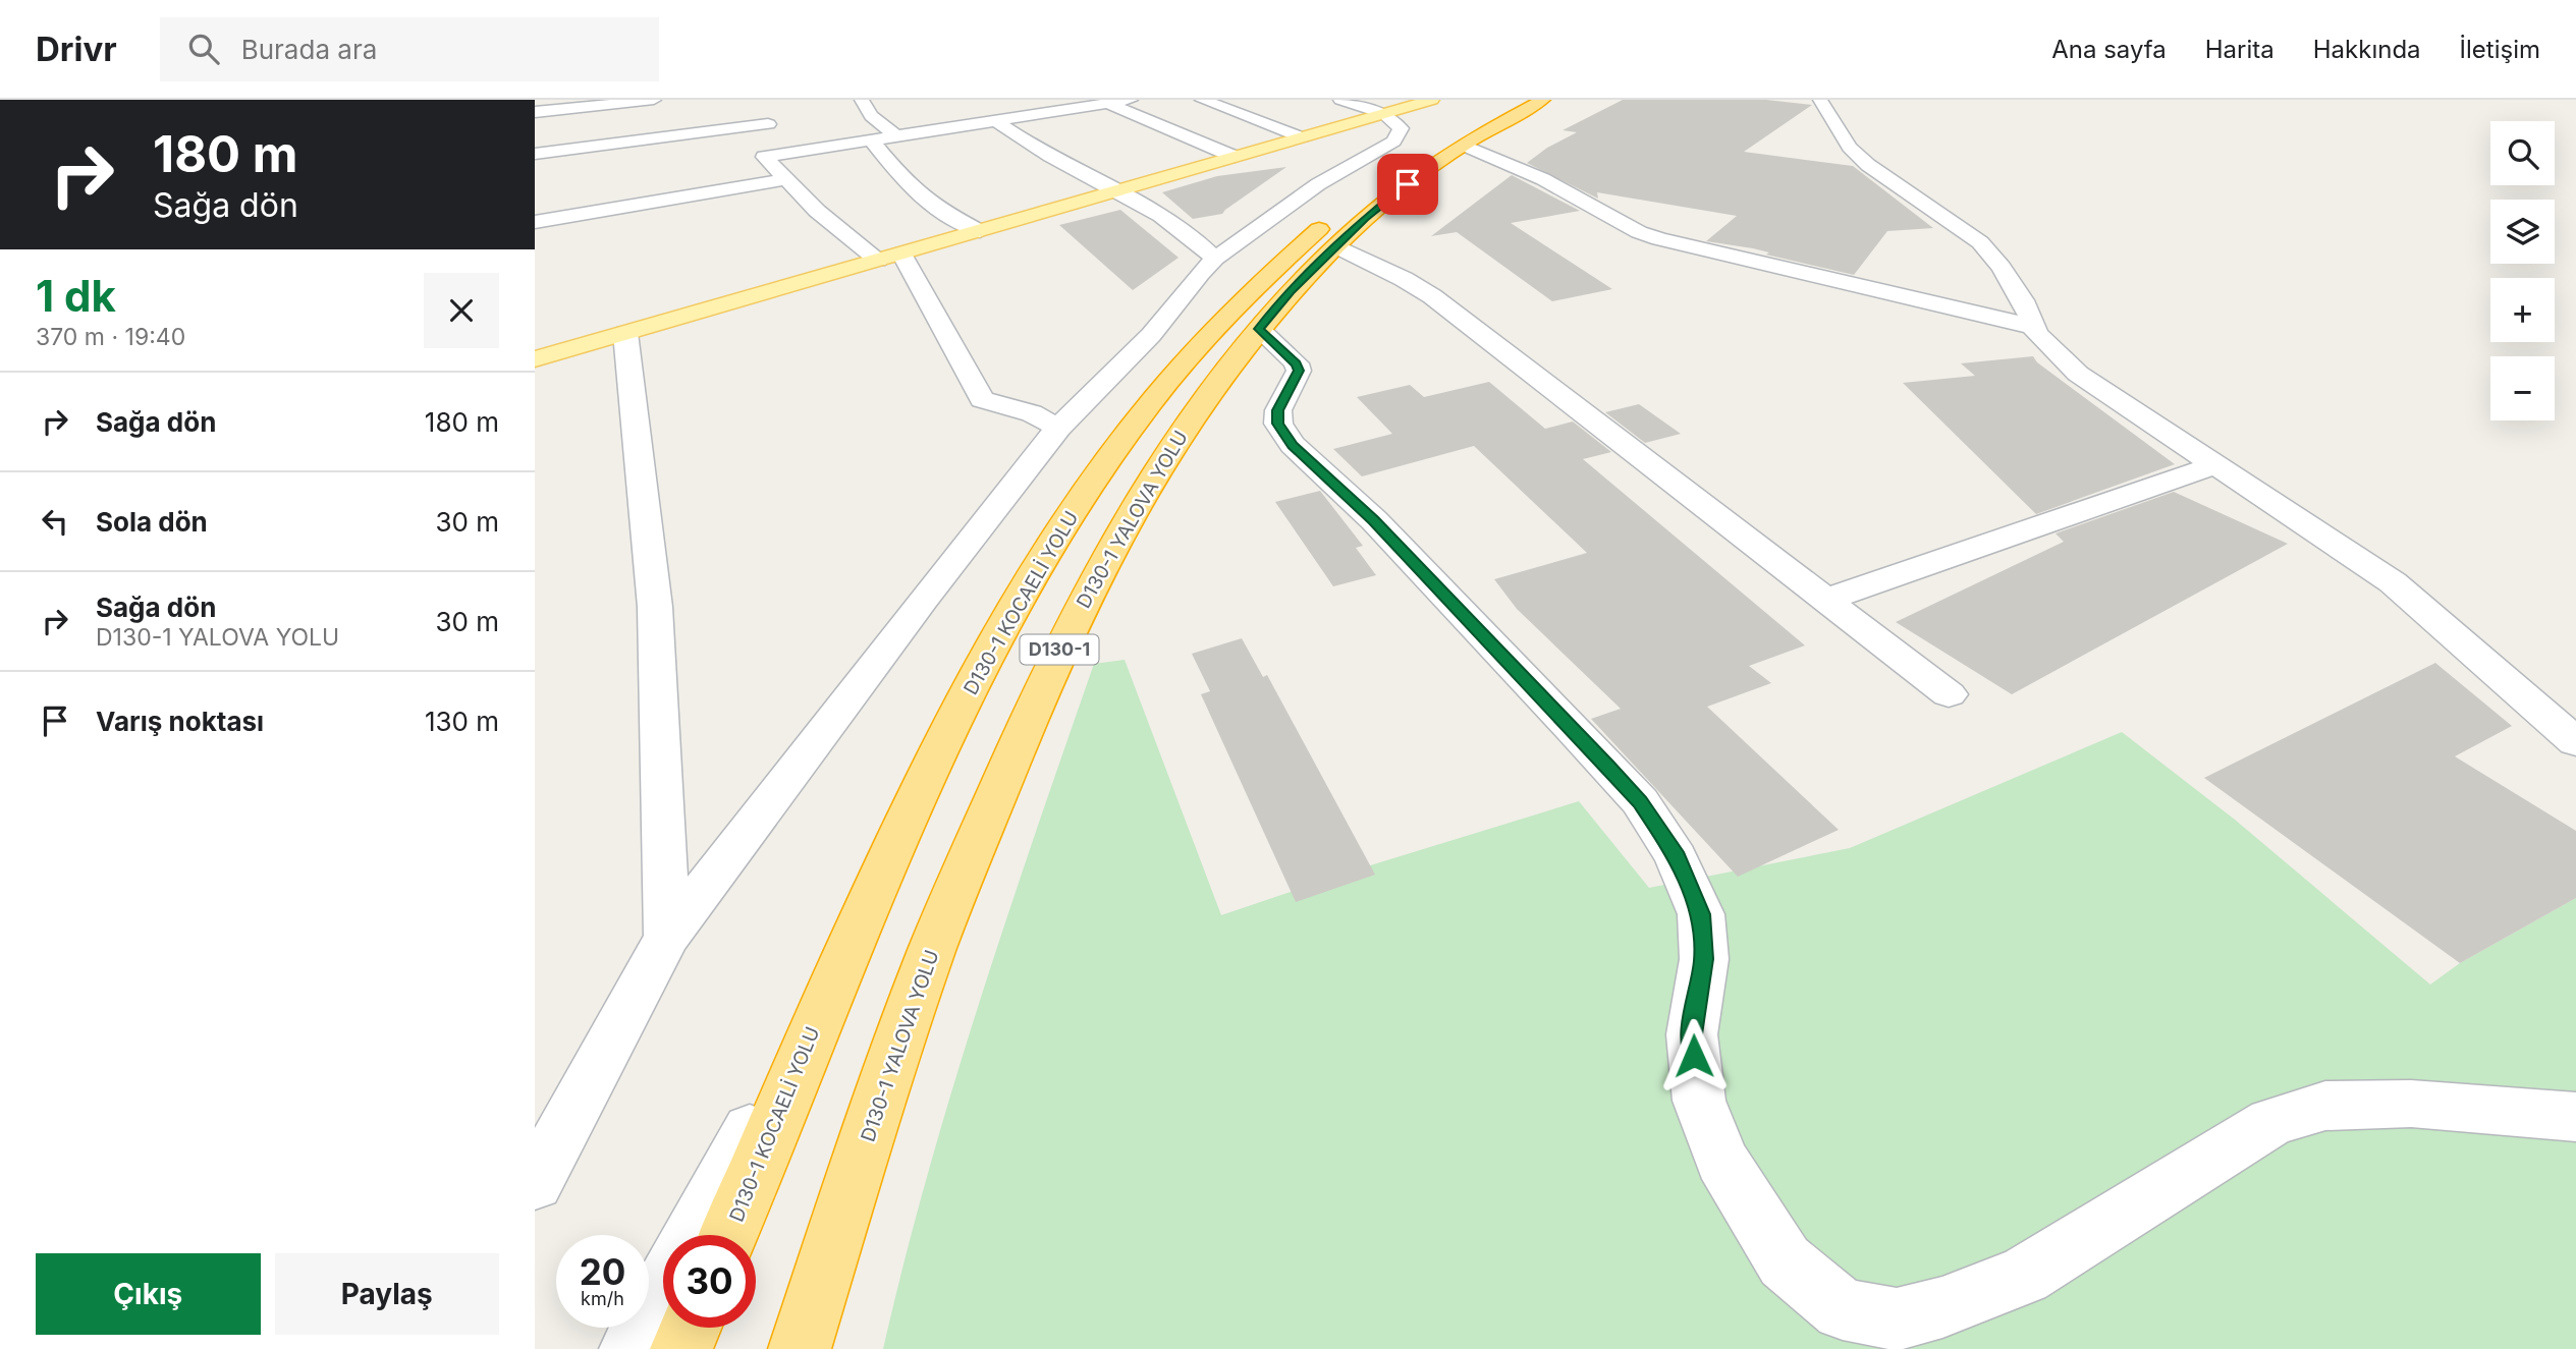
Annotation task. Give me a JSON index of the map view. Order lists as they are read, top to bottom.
{
  "streets": {
    "highway": ["D130-1 YALOVA YOLU", "D130-1 KOCAELİ YOLU", "D130-1"]
  },
  "page": {
    "header": "Drivr",
    "search": "Burada ara",
    "nav": [
      "Ana sayfa",
      "Harita",
      "Hakkında",
      "İletişim"
    ],
    "turn": ["180 m", "Sağa dön"],
    "map_buttons": ["+", "−"],
    "heading": ["1 dk", "370 m · 19:40"],
    "list": [
      {
        "name": "Sağa dön",
        "value": "180 m"
      },
      {
        "name": "Sola dön",
        "value": "30 m"
      },
      {
        "name": "Sağa dön",
        "note": "D130-1 YALOVA YOLU",
        "value": "30 m"
      },
      {
        "name": "Varış noktası",
        "value": "130 m"
      }
    ],
    "speed": "20 km/h",
    "limit": "30",
    "buttons": ["Çıkış", "Paylaş"]
  }
}
